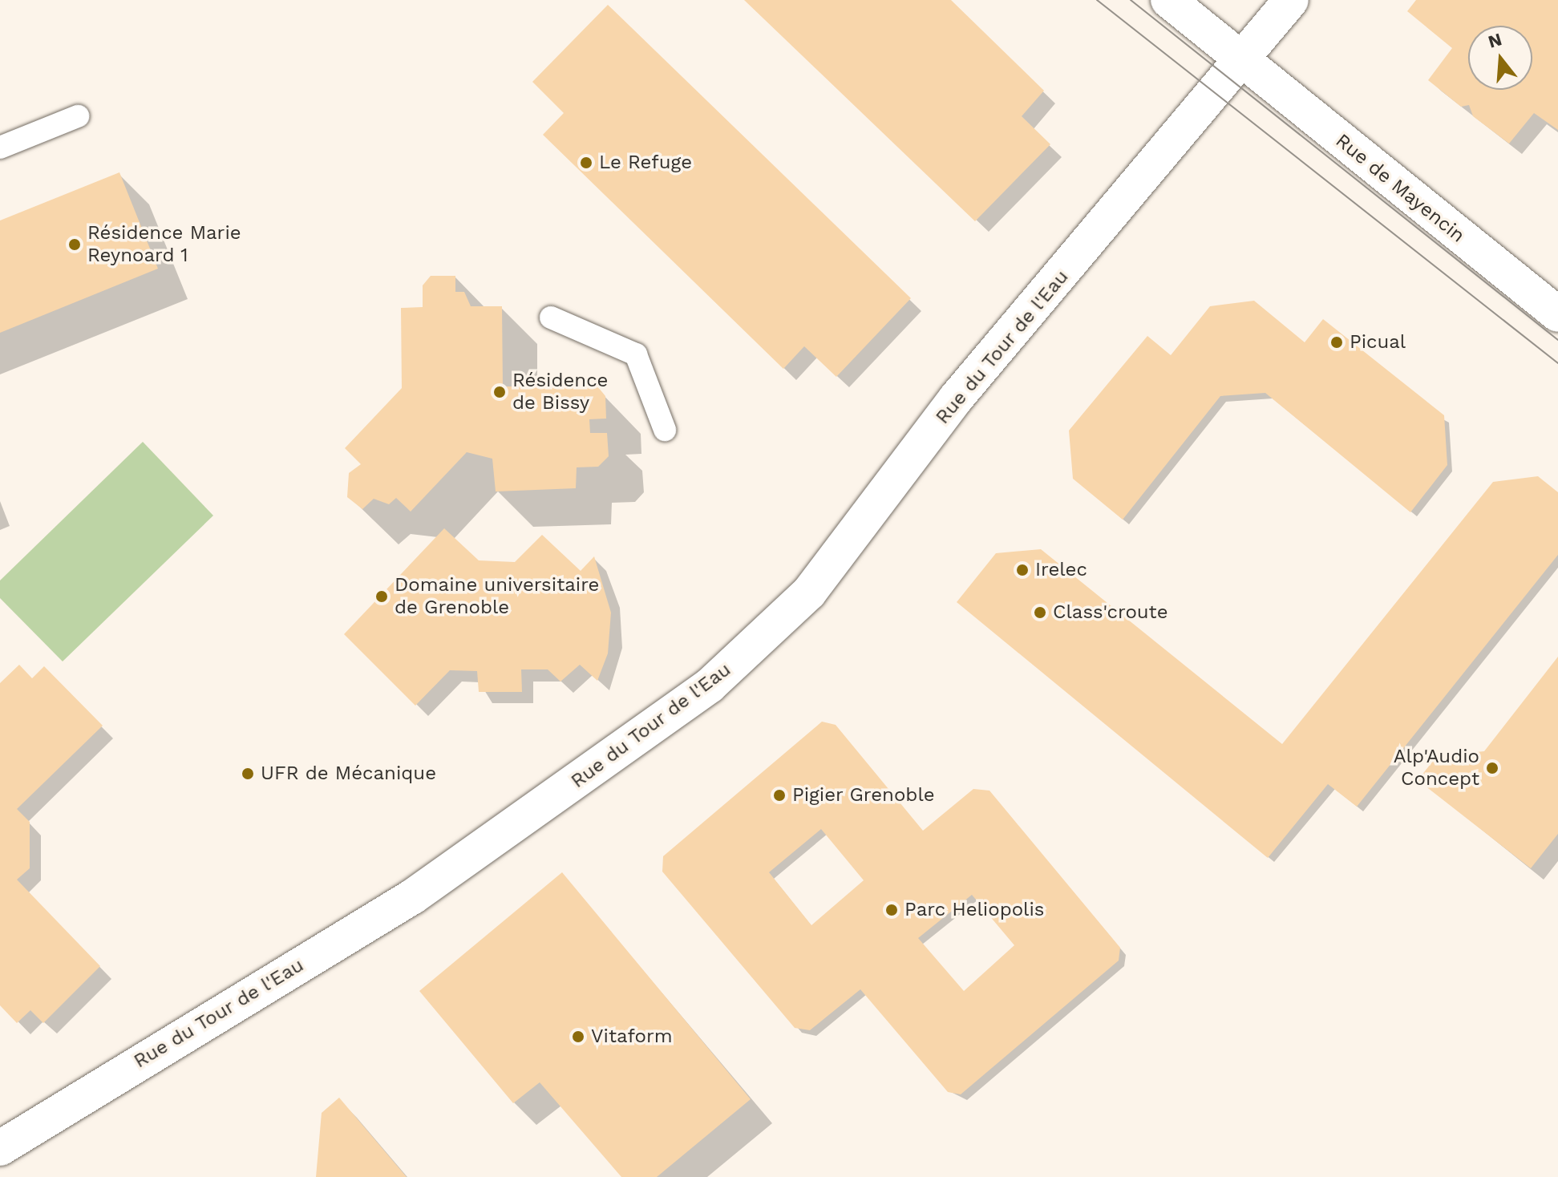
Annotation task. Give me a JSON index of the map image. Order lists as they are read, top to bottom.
{
  "streets": {
    "street": ["Rue de Mayencin", "Rue du Tour de l'Eau"]
  },
  "crossings": [
    ["Rue de Mayencin", "Rue du Tour de l'Eau"]
  ],
  "places": [
    "Le Refuge",
    "Résidence Marie Reynoard 1",
    "Picual",
    "Résidence de Bissy",
    "Irelec",
    "Domaine universitaire de Grenoble",
    "Class'croute",
    "Alp'Audio Concept",
    "UFR de Mécanique",
    "Pigier Grenoble",
    "Parc Heliopolis",
    "Vitaform"
  ],
  "north": "top"
}
